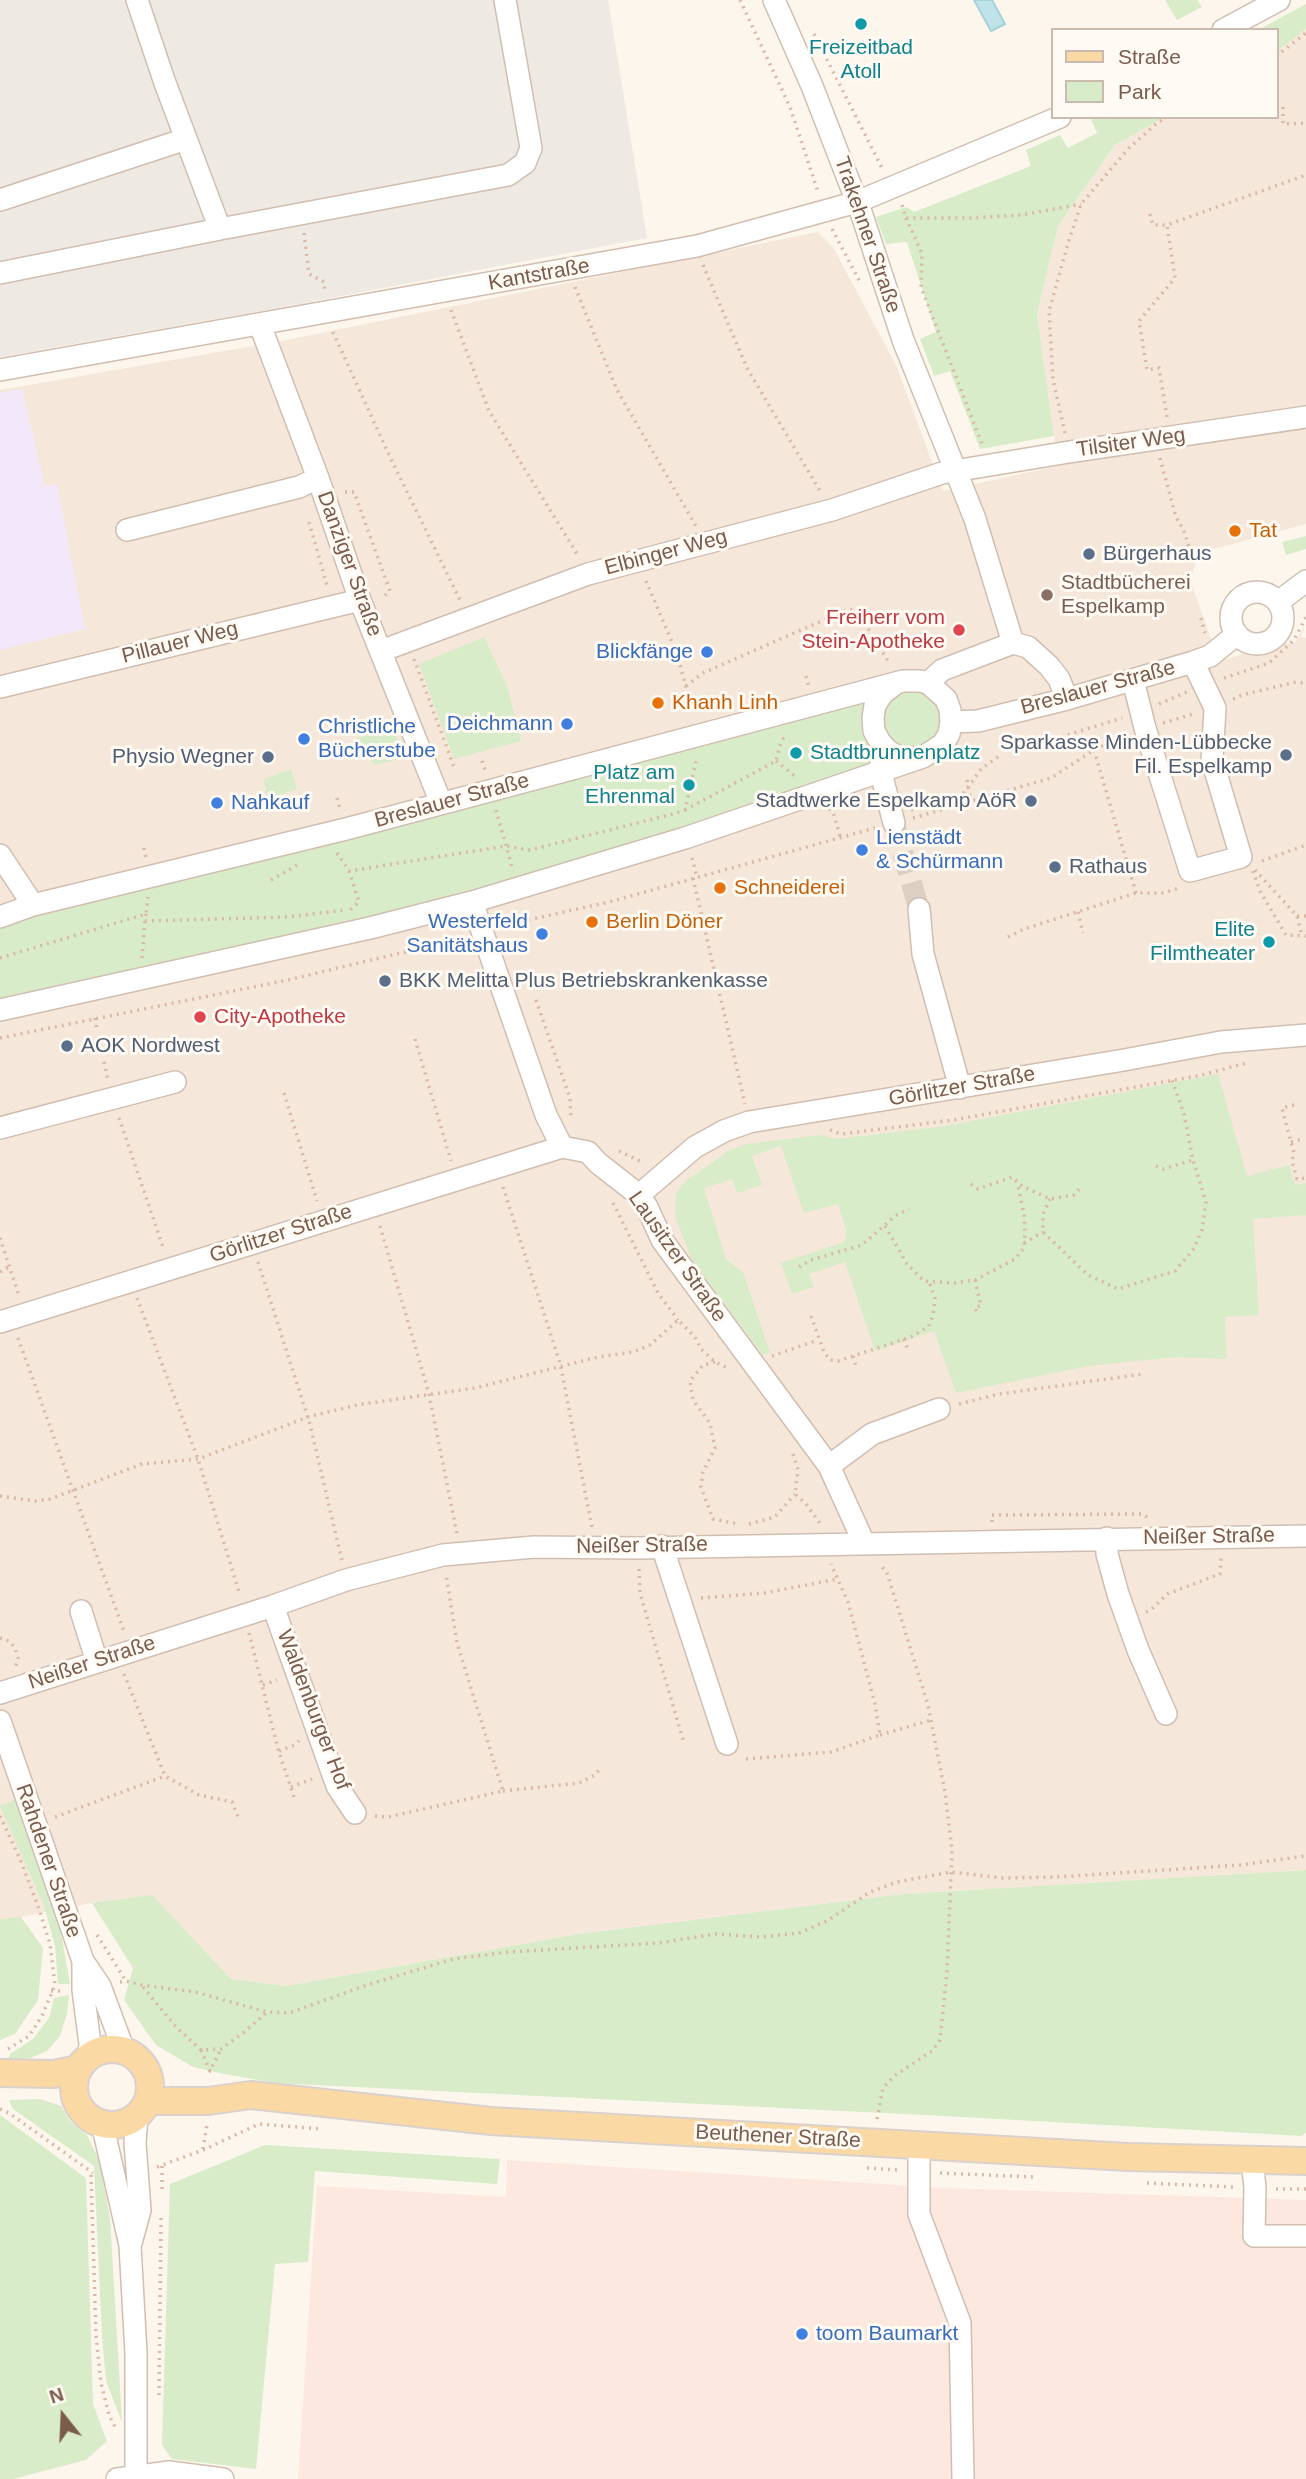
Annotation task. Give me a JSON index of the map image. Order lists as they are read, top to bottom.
{
  "streets": {
    "main road": ["Beuthener Straße"],
    "street": [
      "Trakehner Straße",
      "Kantstraße",
      "Tilsiter Weg",
      "Elbinger Weg",
      "Danziger Straße",
      "Pillauer Weg",
      "Breslauer Straße",
      "Görlitzer Straße",
      "Lausitzer Straße",
      "Neißer Straße",
      "Waldenburger Hof",
      "Rahdener Straße"
    ]
  },
  "crossings": [
    ["Trakehner Straße", "Kantstraße"],
    ["Trakehner Straße", "Tilsiter Weg"],
    ["Trakehner Straße", "Elbinger Weg"],
    ["Kantstraße", "Danziger Straße"],
    ["Tilsiter Weg", "Elbinger Weg"],
    ["Elbinger Weg", "Danziger Straße"],
    ["Danziger Straße", "Pillauer Weg"],
    ["Danziger Straße", "Breslauer Straße"],
    ["Görlitzer Straße", "Lausitzer Straße"],
    ["Lausitzer Straße", "Neißer Straße"],
    ["Neißer Straße", "Waldenburger Hof"],
    ["Rahdener Straße", "Beuthener Straße"]
  ],
  "places": [
    "Freizeitbad Atoll",
    "Tat",
    "Bürgerhaus",
    "Stadtbücherei Espelkamp",
    "Freiherr vom Stein-Apotheke",
    "Blickfänge",
    "Khanh Linh",
    "Deichmann",
    "Christliche Bücherstube",
    "Stadtbrunnenplatz",
    "Sparkasse Minden-Lübbecke Fil. Espelkamp",
    "Physio Wegner",
    "Platz am Ehrenmal",
    "Stadtwerke Espelkamp AöR",
    "Nahkauf",
    "Lienstädt & Schürmann",
    "Rathaus",
    "Schneiderei",
    "Berlin Döner",
    "Westerfeld Sanitätshaus",
    "Elite Filmtheater",
    "BKK Melitta Plus Betriebskrankenkasse",
    "City-Apotheke",
    "AOK Nordwest",
    "toom Baumarkt"
  ],
  "legend": ["Straße", "Park"],
  "north": "top"
}
